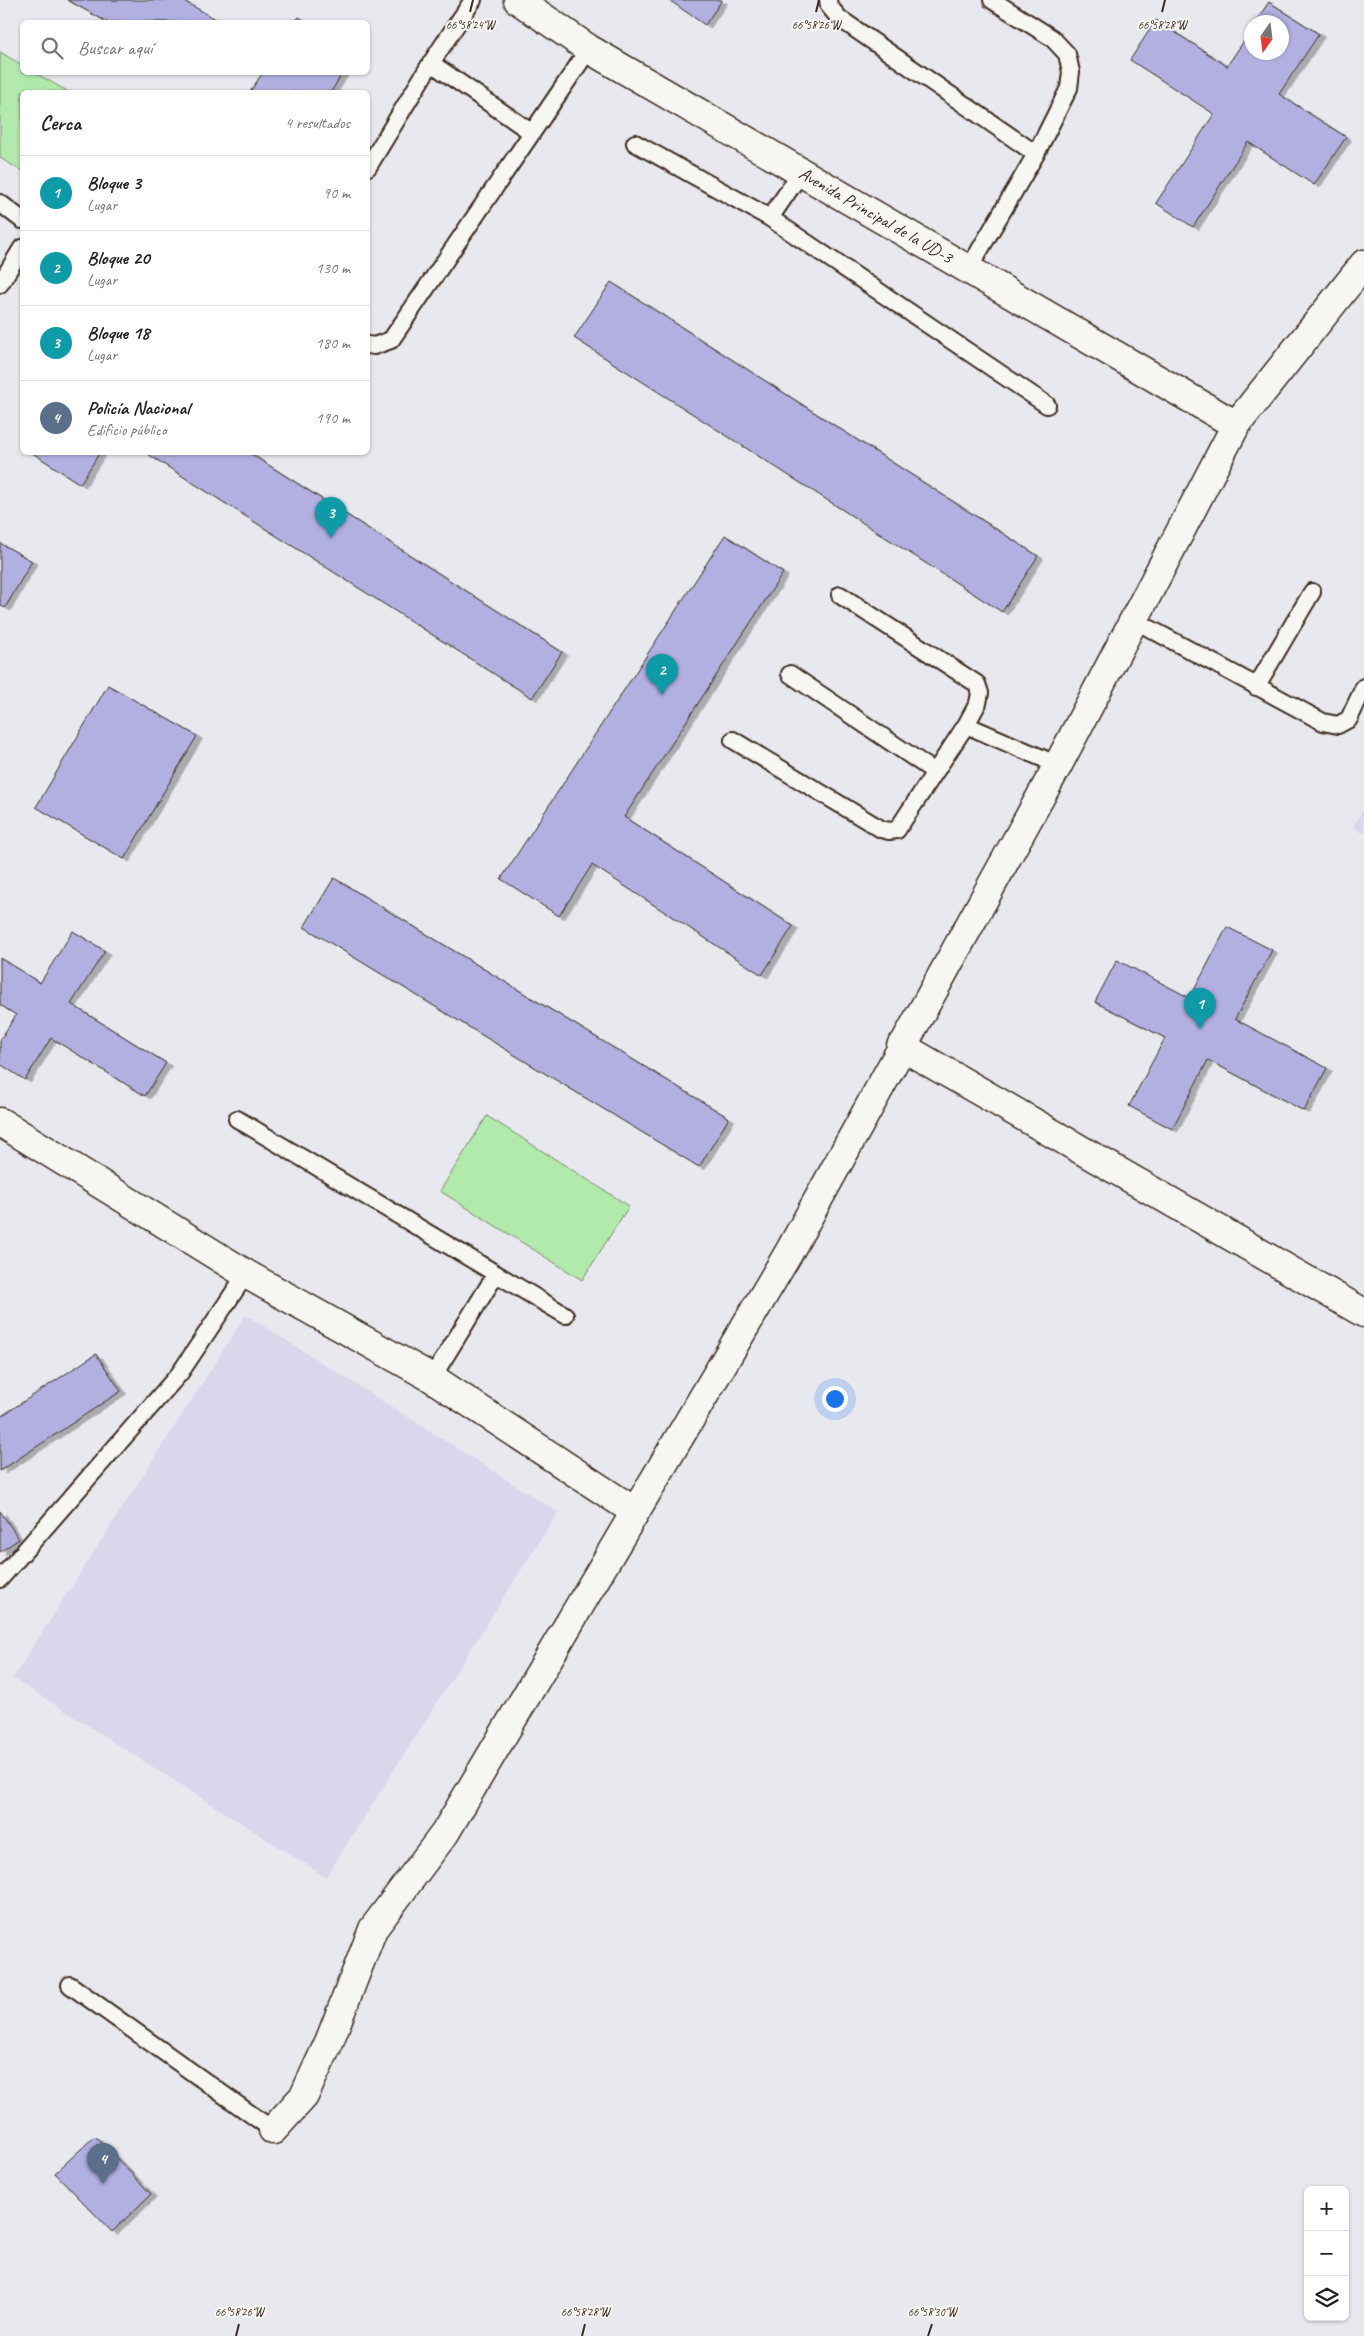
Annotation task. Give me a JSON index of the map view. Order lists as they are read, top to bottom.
{
  "streets": {
    "street": ["Avenida Principal de la UD-3"]
  },
  "north": "bottom",
  "page": {
    "search": "Buscar aquí",
    "heading": ["Cerca", "4 resultados"],
    "list": [
      {
        "mark": "1",
        "name": "Bloque 3",
        "note": "Lugar",
        "value": "90 m"
      },
      {
        "mark": "2",
        "name": "Bloque 20",
        "note": "Lugar",
        "value": "130 m"
      },
      {
        "mark": "3",
        "name": "Bloque 18",
        "note": "Lugar",
        "value": "180 m"
      },
      {
        "mark": "4",
        "name": "Policía Nacional",
        "note": "Edificio público",
        "value": "190 m"
      }
    ],
    "pins": [
      "3",
      "2",
      "1",
      "4"
    ],
    "map_buttons": ["+", "−"]
  },
  "coordinates": [
    "66°58'24\"W",
    "66°58'26\"W",
    "66°58'28\"W",
    "66°58'30\"W"
  ]
}
